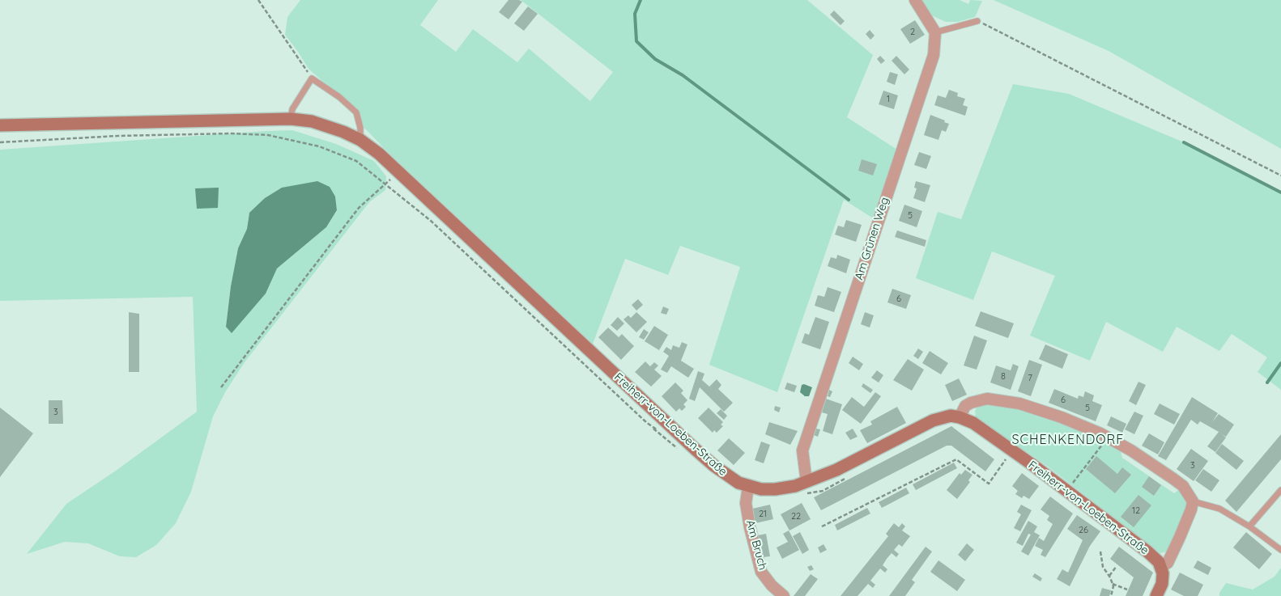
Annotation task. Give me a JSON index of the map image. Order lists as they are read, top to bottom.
{
  "streets": {
    "main road": ["Freiherr-von-Loeben-Straße"],
    "street": ["Am Grünen Weg", "Am Bruch"]
  },
  "crossings": [
    ["Am Grünen Weg", "Freiherr-von-Loeben-Straße"],
    ["Freiherr-von-Loeben-Straße", "Am Bruch"]
  ],
  "districts": ["SCHENKENDORF"],
  "house_numbers": [
    "2",
    "1",
    "5",
    "6",
    "8",
    "7",
    "6",
    "5",
    "3",
    "3",
    "12",
    "21",
    "22",
    "26"
  ]
}
